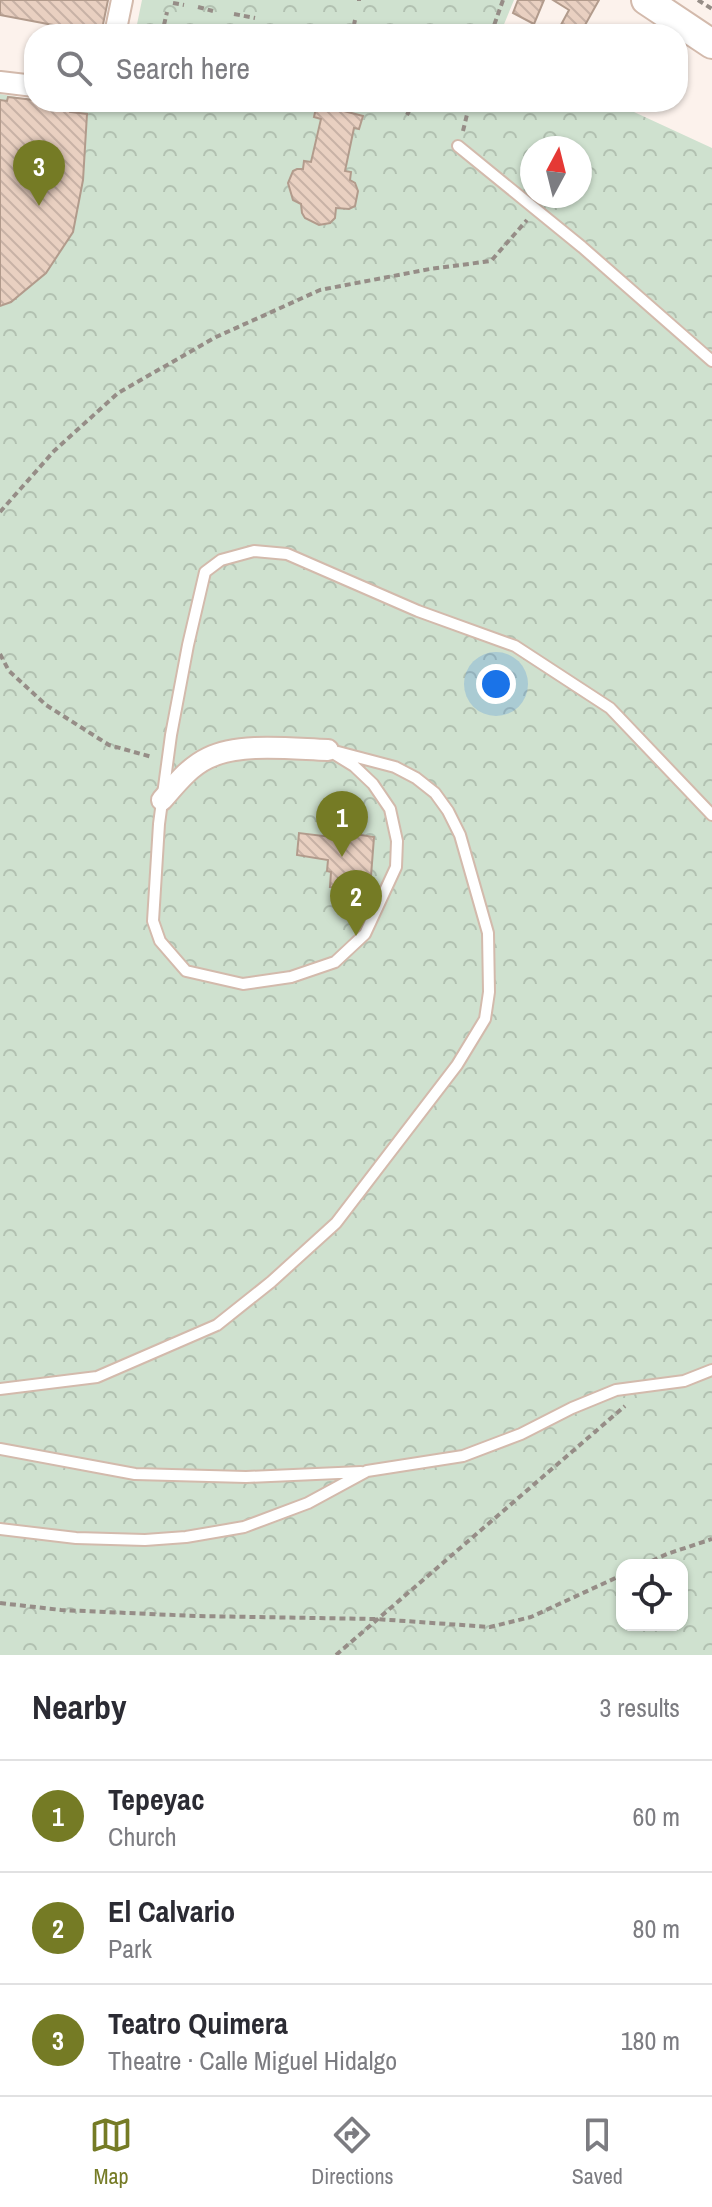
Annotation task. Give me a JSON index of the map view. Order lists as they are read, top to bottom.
{
  "north": "top",
  "page": {
    "search": "Search here",
    "pins": ["3", "1", "2"],
    "heading": ["Nearby", "3 results"],
    "list": [
      {
        "mark": "1",
        "name": "Tepeyac",
        "note": "Church",
        "value": "60 m"
      },
      {
        "mark": "2",
        "name": "El Calvario",
        "note": "Park",
        "value": "80 m"
      },
      {
        "mark": "3",
        "name": "Teatro Quimera",
        "note": "Theatre · Calle Miguel Hidalgo",
        "value": "180 m"
      }
    ],
    "nav": ["Map", "Directions", "Saved"]
  }
}
